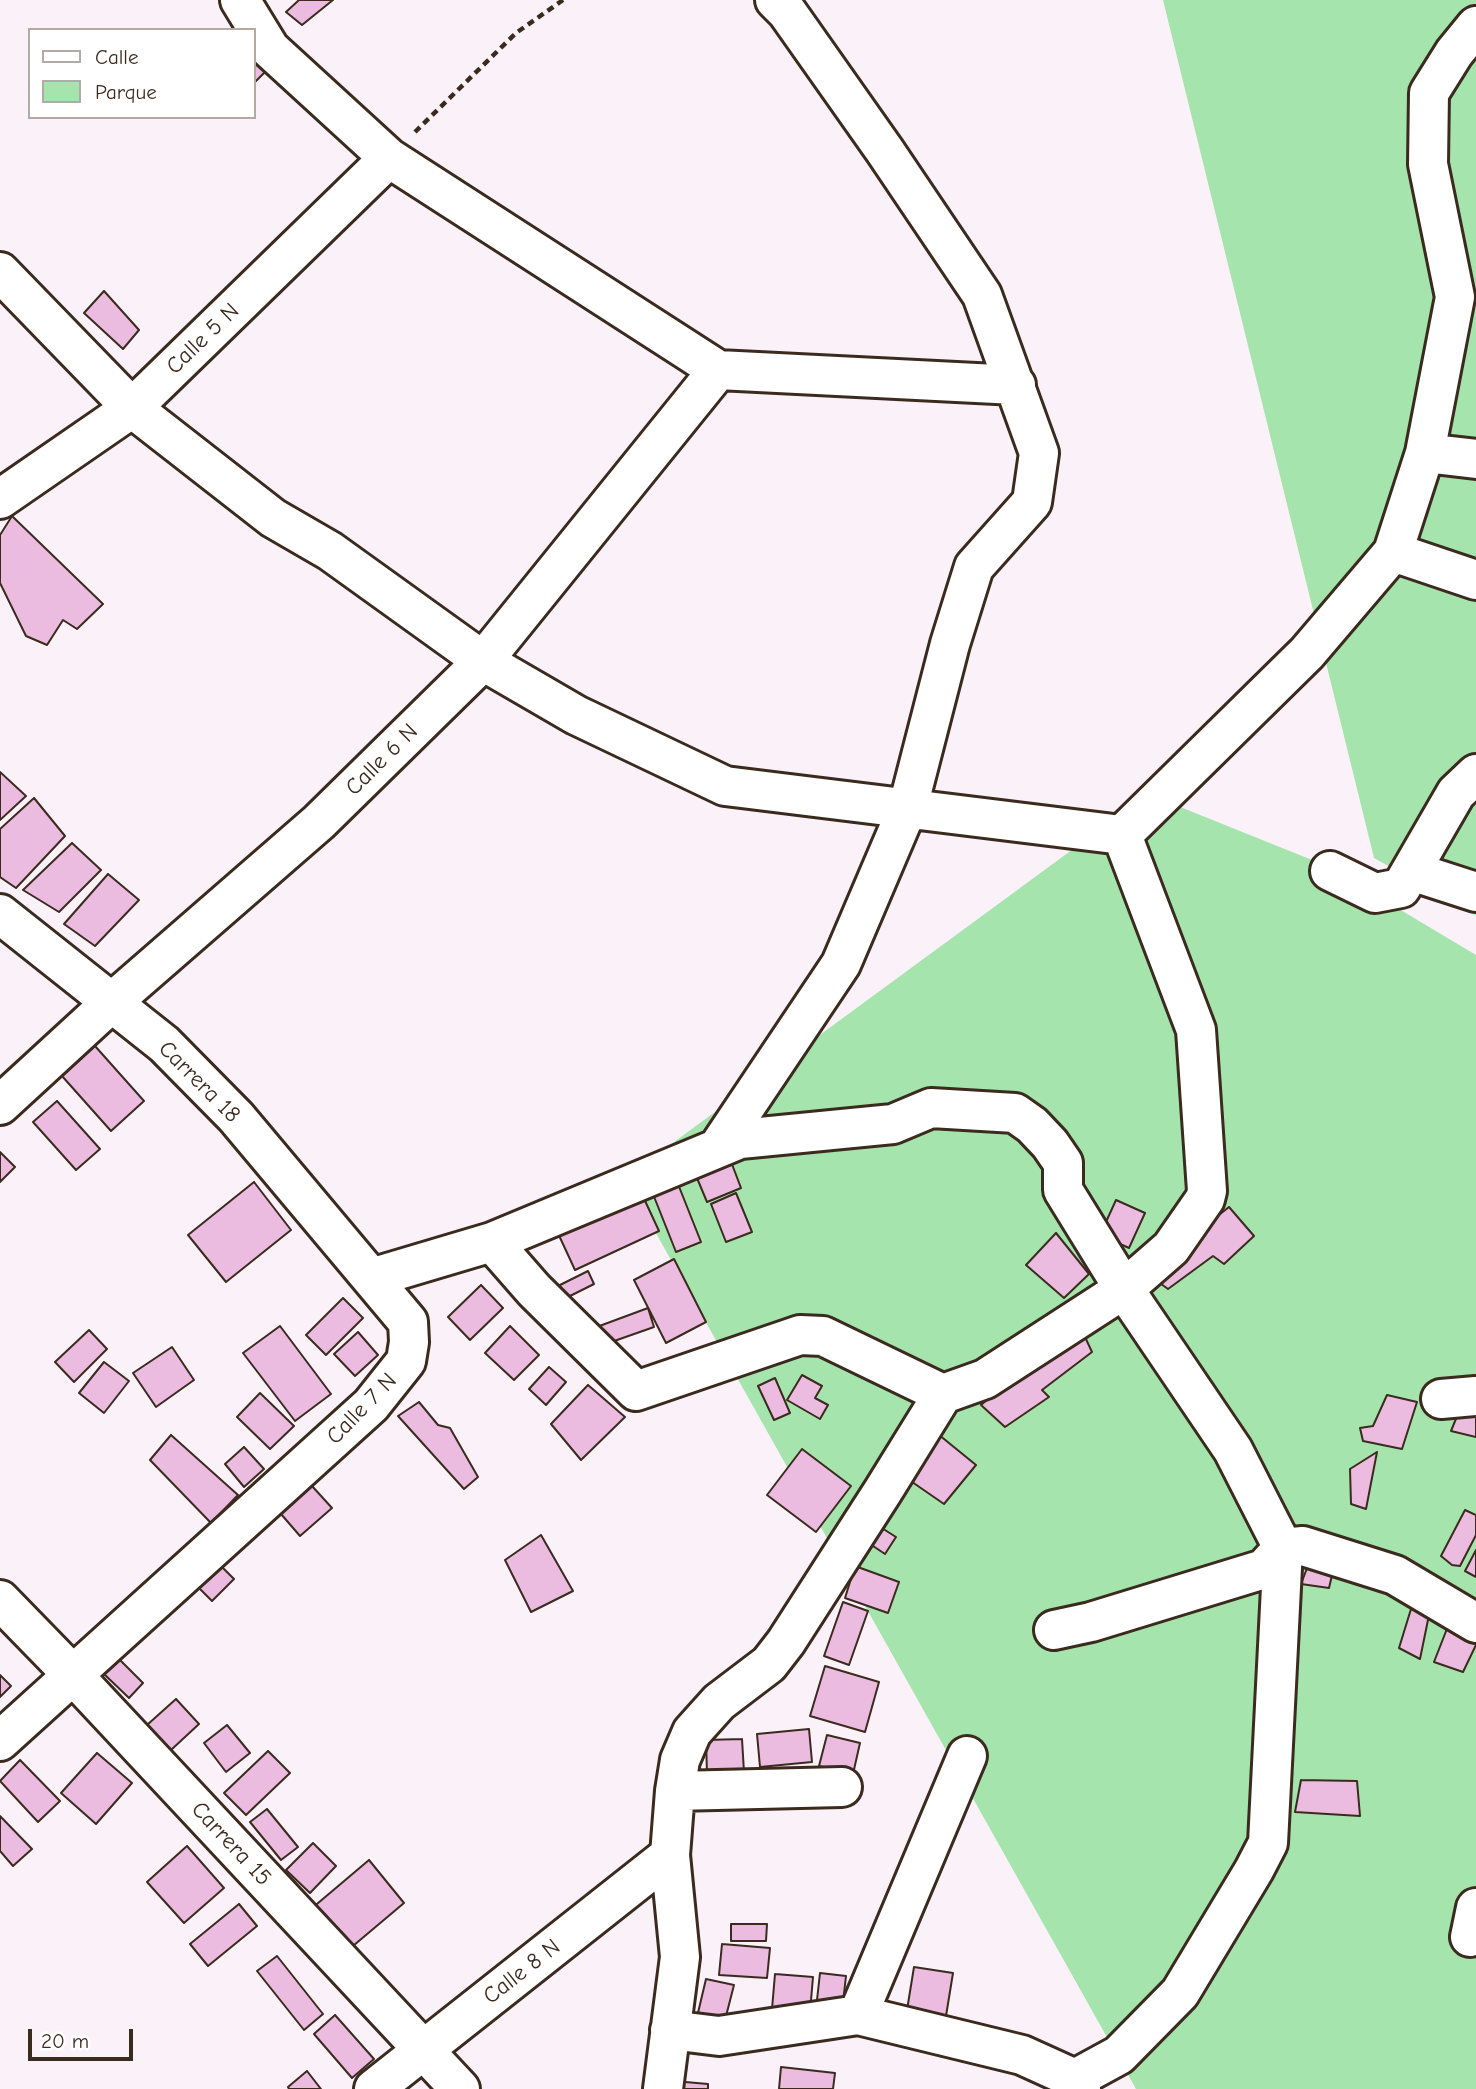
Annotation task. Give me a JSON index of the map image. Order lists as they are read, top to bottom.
{
  "streets": {
    "street": [
      "Calle 5 N",
      "Calle 6 N",
      "Carrera 18",
      "Calle 7 N",
      "Carrera 15",
      "Calle 8 N"
    ]
  },
  "crossings": [
    ["Calle 6 N", "Carrera 18"],
    ["Carrera 18", "Calle 7 N"],
    ["Calle 7 N", "Carrera 15"],
    ["Carrera 15", "Calle 8 N"]
  ],
  "legend": ["Calle", "Parque"],
  "scale_bar": "20 m"
}
